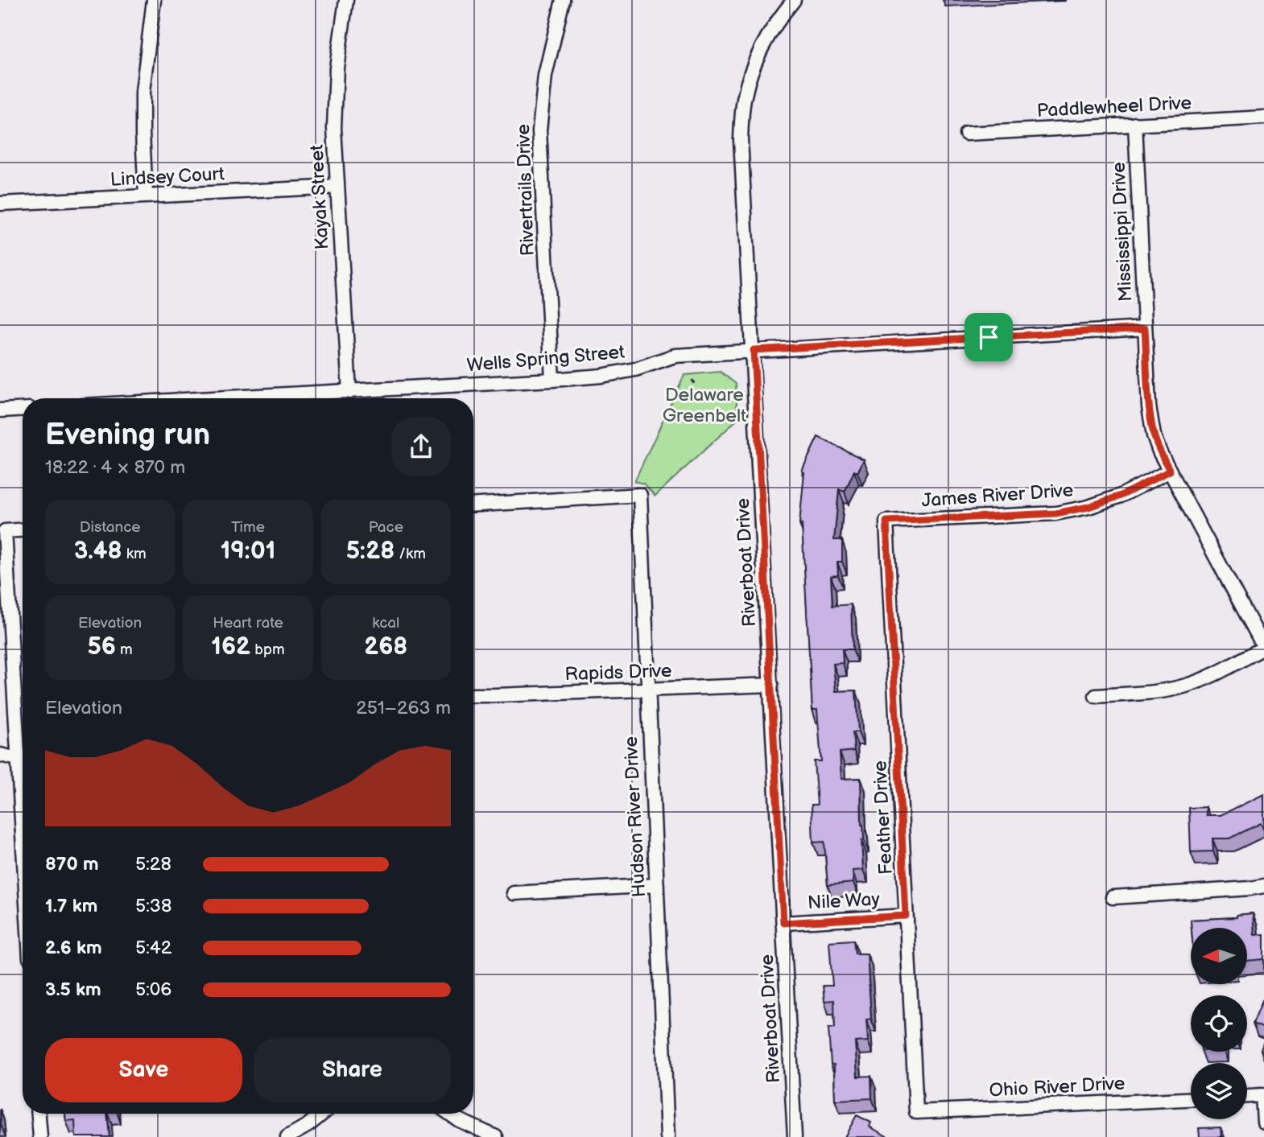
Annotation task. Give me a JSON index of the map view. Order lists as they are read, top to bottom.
{
  "streets": {
    "street": [
      "Paddlewheel Drive",
      "Lindsey Court",
      "Rivertrails Drive",
      "Kayak Street",
      "Mississippi Drive",
      "Wells Spring Street",
      "James River Drive",
      "Riverboat Drive",
      "Rapids Drive",
      "Hudson River Drive",
      "Feather Drive",
      "Nile Way",
      "Ohio River Drive"
    ]
  },
  "crossings": [
    ["Paddlewheel Drive", "Mississippi Drive"],
    ["Lindsey Court", "Kayak Street"],
    ["Rivertrails Drive", "Wells Spring Street"],
    ["Kayak Street", "Wells Spring Street"],
    ["Mississippi Drive", "Wells Spring Street"],
    ["Mississippi Drive", "James River Drive"],
    ["Wells Spring Street", "Riverboat Drive"],
    ["James River Drive", "Feather Drive"],
    ["Riverboat Drive", "Rapids Drive"],
    ["Riverboat Drive", "Nile Way"],
    ["Rapids Drive", "Hudson River Drive"],
    ["Feather Drive", "Nile Way"],
    ["Feather Drive", "Ohio River Drive"]
  ],
  "parks": ["Delaware Greenbelt"],
  "north": "left",
  "page": {
    "heading": ["Evening run", "18:22 · 4 × 870 m"],
    "stats": [
      ["Distance", "3.48 km"],
      ["Time", "19:01"],
      ["Pace", "5:28 /km"],
      ["Elevation", "56 m"],
      ["Heart rate", "162 bpm"],
      ["kcal", "268"]
    ],
    "chart": ["Elevation", "251–263 m"],
    "list": [
      {
        "name": "870 m",
        "note": "5:28"
      },
      {
        "name": "1.7 km",
        "note": "5:38"
      },
      {
        "name": "2.6 km",
        "note": "5:42"
      },
      {
        "name": "3.5 km",
        "note": "5:06"
      }
    ],
    "buttons": ["Save", "Share"]
  }
}
